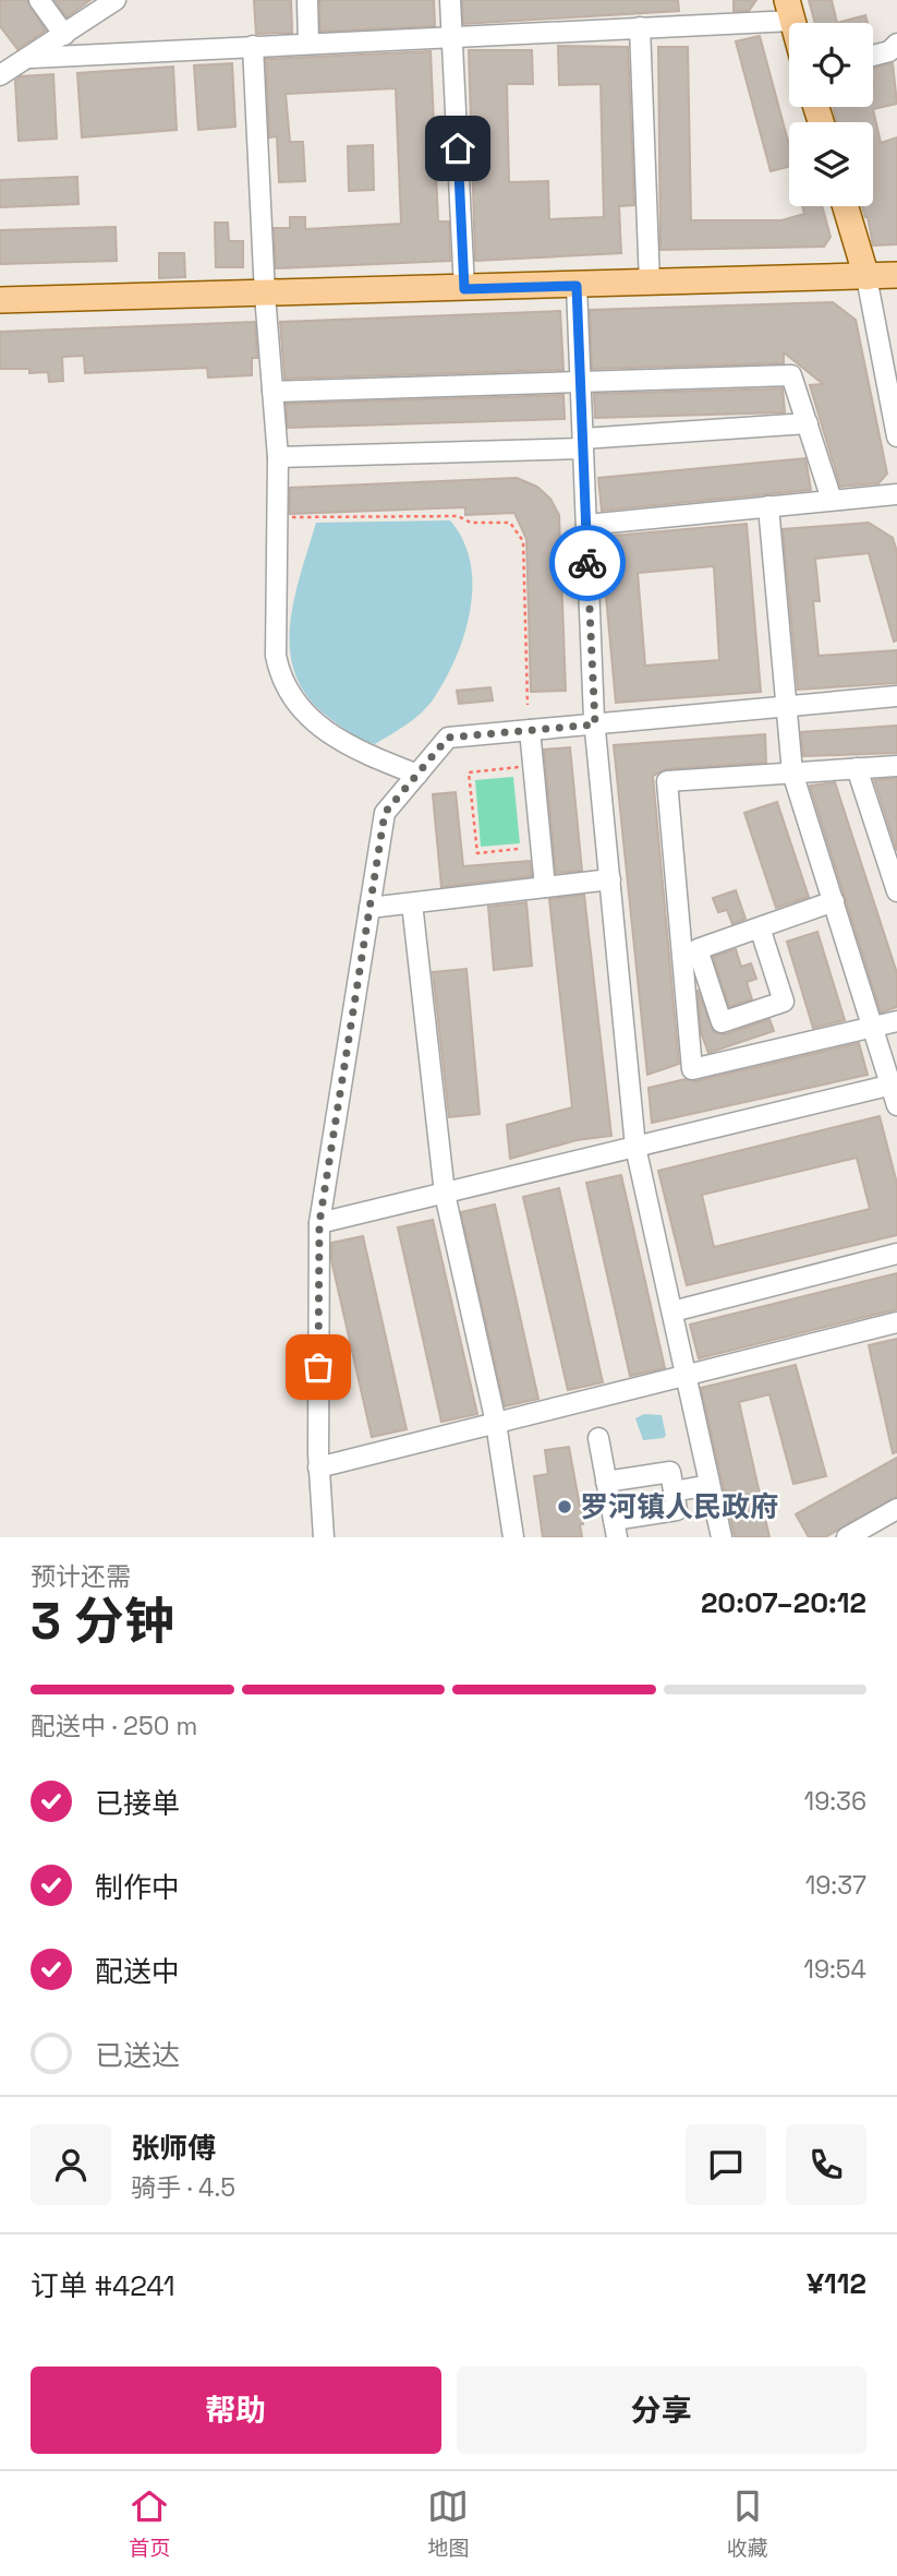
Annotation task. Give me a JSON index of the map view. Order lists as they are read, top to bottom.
{
  "places": ["罗河镇人民政府"],
  "page": {
    "heading": ["3 分钟", "预计还需", "20:07–20:12"],
    "panel": [
      "张师傅",
      "骑手 · 4.5",
      "订单 #4241",
      "¥112"
    ],
    "bar": "配送中 · 250 m",
    "list": [
      ["已接单", "19:36"],
      ["制作中", "19:37"],
      ["配送中", "19:54"],
      "已送达"
    ],
    "buttons": ["帮助", "分享"],
    "tabs": ["首页", "地图", "收藏"]
  }
}
